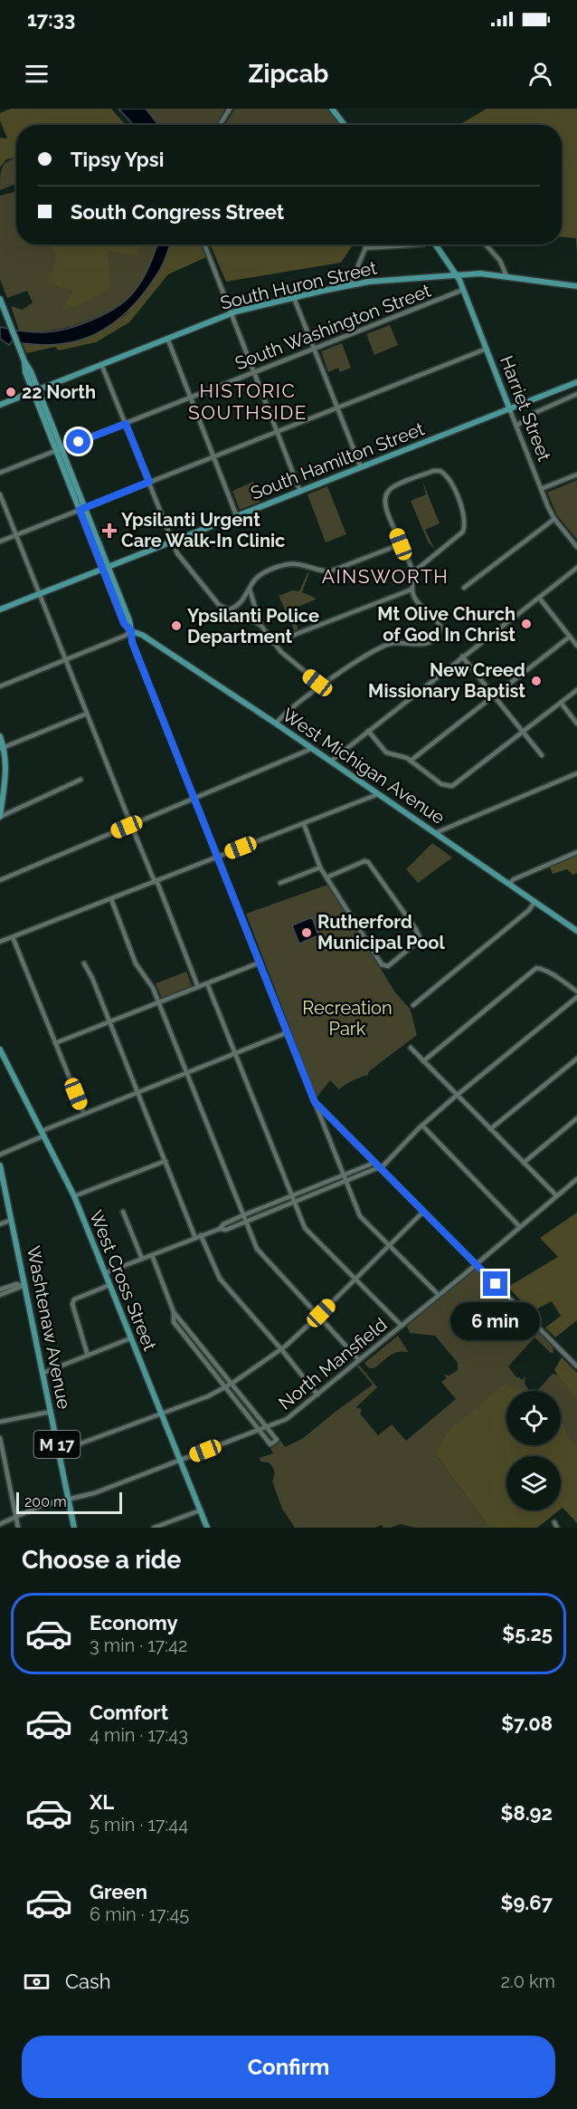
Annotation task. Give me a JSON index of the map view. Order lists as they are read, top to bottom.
{
  "streets": {
    "main road": [
      "South Huron Street",
      "Harriet Street",
      "South Hamilton Street",
      "West Michigan Avenue",
      "West Cross Street",
      "Washtenaw Avenue",
      "M 17"
    ],
    "street": ["South Washington Street", "North Mansfield"]
  },
  "crossings": [
    ["South Huron Street", "Harriet Street"],
    ["South Washington Street", "Harriet Street"],
    ["Harriet Street", "South Hamilton Street"],
    ["West Cross Street", "North Mansfield"],
    ["Washtenaw Avenue", "North Mansfield"]
  ],
  "districts": ["HISTORIC SOUTHSIDE", "AINSWORTH"],
  "parks": ["Recreation Park"],
  "places": {
    "other": [
      "22 North",
      "Mt Olive Church of God In Christ",
      "Ypsilanti Police Department",
      "New Creed Missionary Baptist",
      "Rutherford Municipal Pool"
    ],
    "health": ["Ypsilanti Urgent Care Walk-In Clinic"]
  },
  "scale_bar": "200 m",
  "page": {
    "status": "17:33",
    "header": "Zipcab",
    "banner": ["Tipsy Ypsi", "South Congress Street"],
    "bubble": "6 min",
    "scale": "200 m",
    "heading": "Choose a ride",
    "list": [
      {
        "name": "Economy",
        "note": "3 min · 17:42",
        "value": "$5.25"
      },
      {
        "name": "Comfort",
        "note": "4 min · 17:43",
        "value": "$7.08"
      },
      {
        "name": "XL",
        "note": "5 min · 17:44",
        "value": "$8.92"
      },
      {
        "name": "Green",
        "note": "6 min · 17:45",
        "value": "$9.67"
      }
    ],
    "pay": ["Cash", "2.0 km"],
    "buttons": "Confirm"
  }
}
